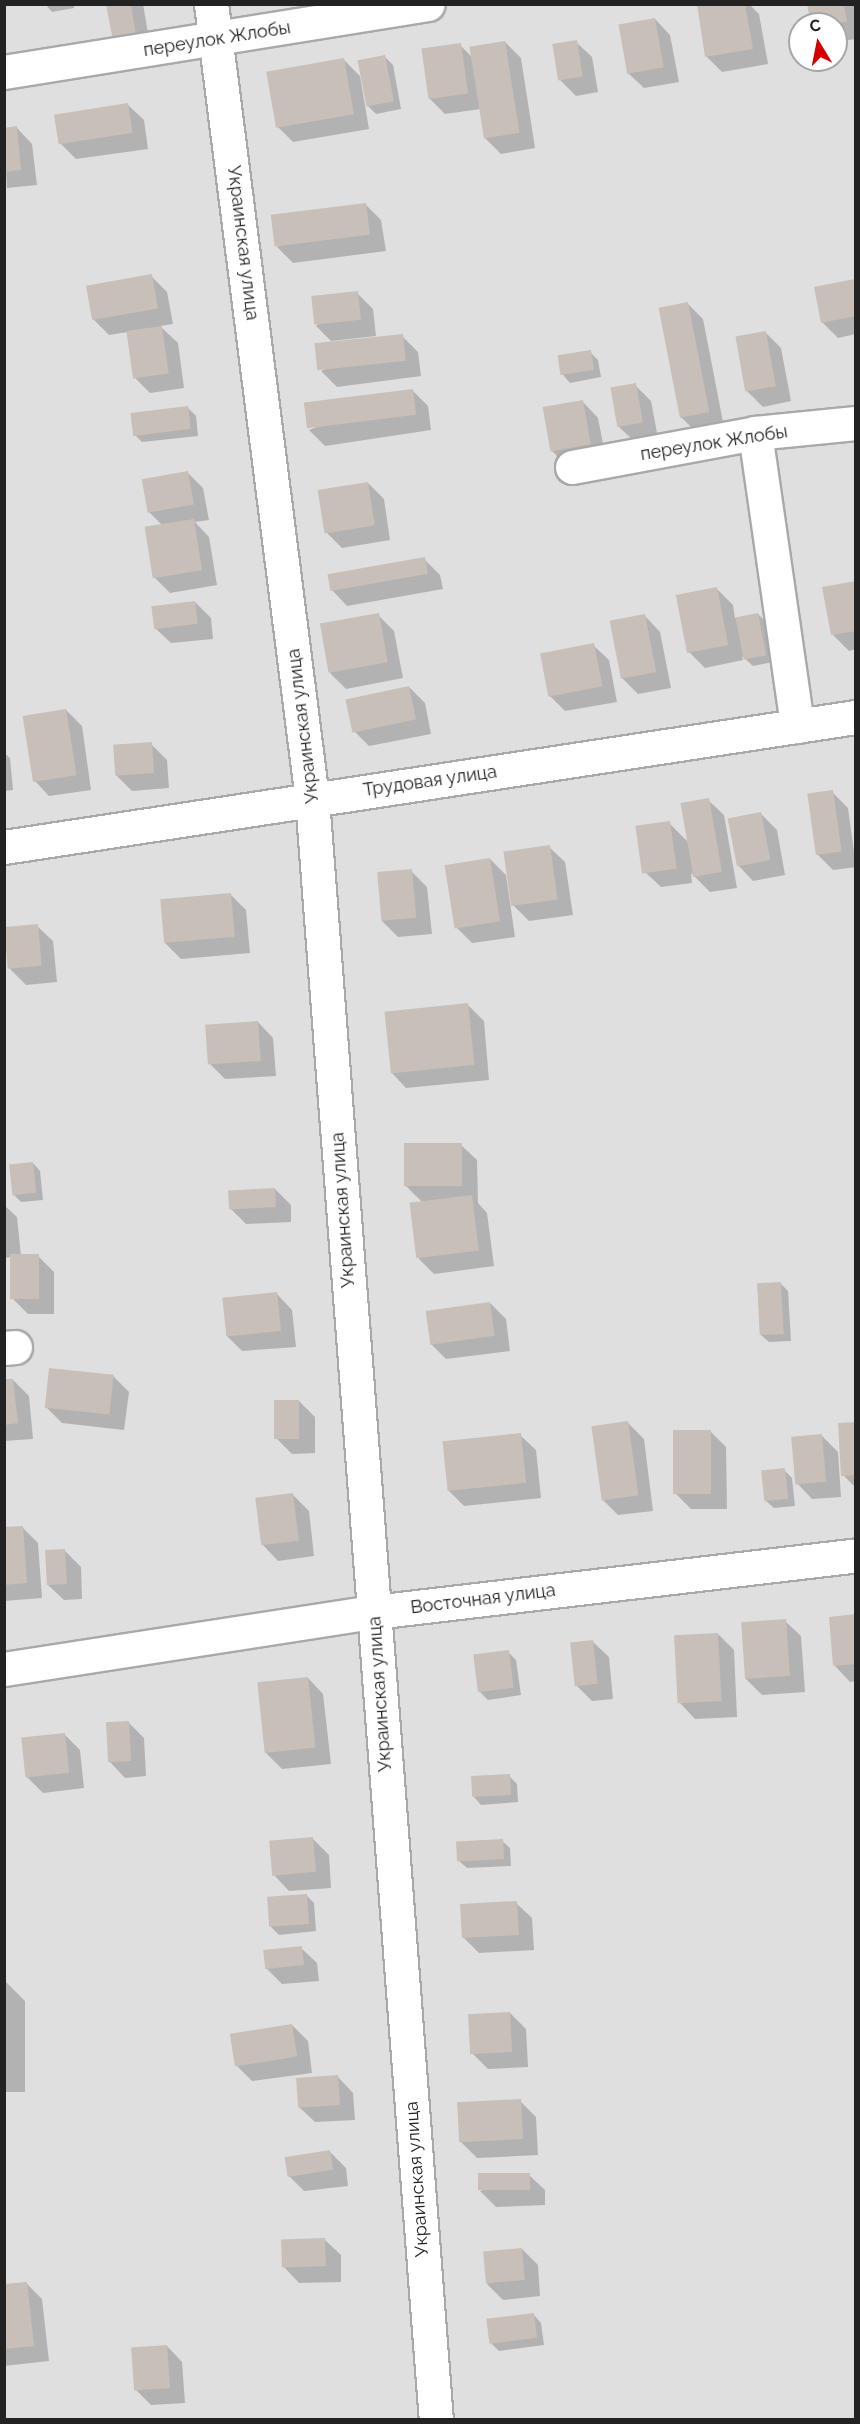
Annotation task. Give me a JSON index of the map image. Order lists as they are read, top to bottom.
{
  "streets": {
    "street": [
      "переулок Жлобы",
      "Украинская улица",
      "Трудовая улица",
      "Восточная улица"
    ]
  },
  "crossings": [
    ["переулок Жлобы", "Украинская улица"],
    ["Украинская улица", "Трудовая улица"],
    ["Украинская улица", "Восточная улица"]
  ],
  "north": "top"
}
